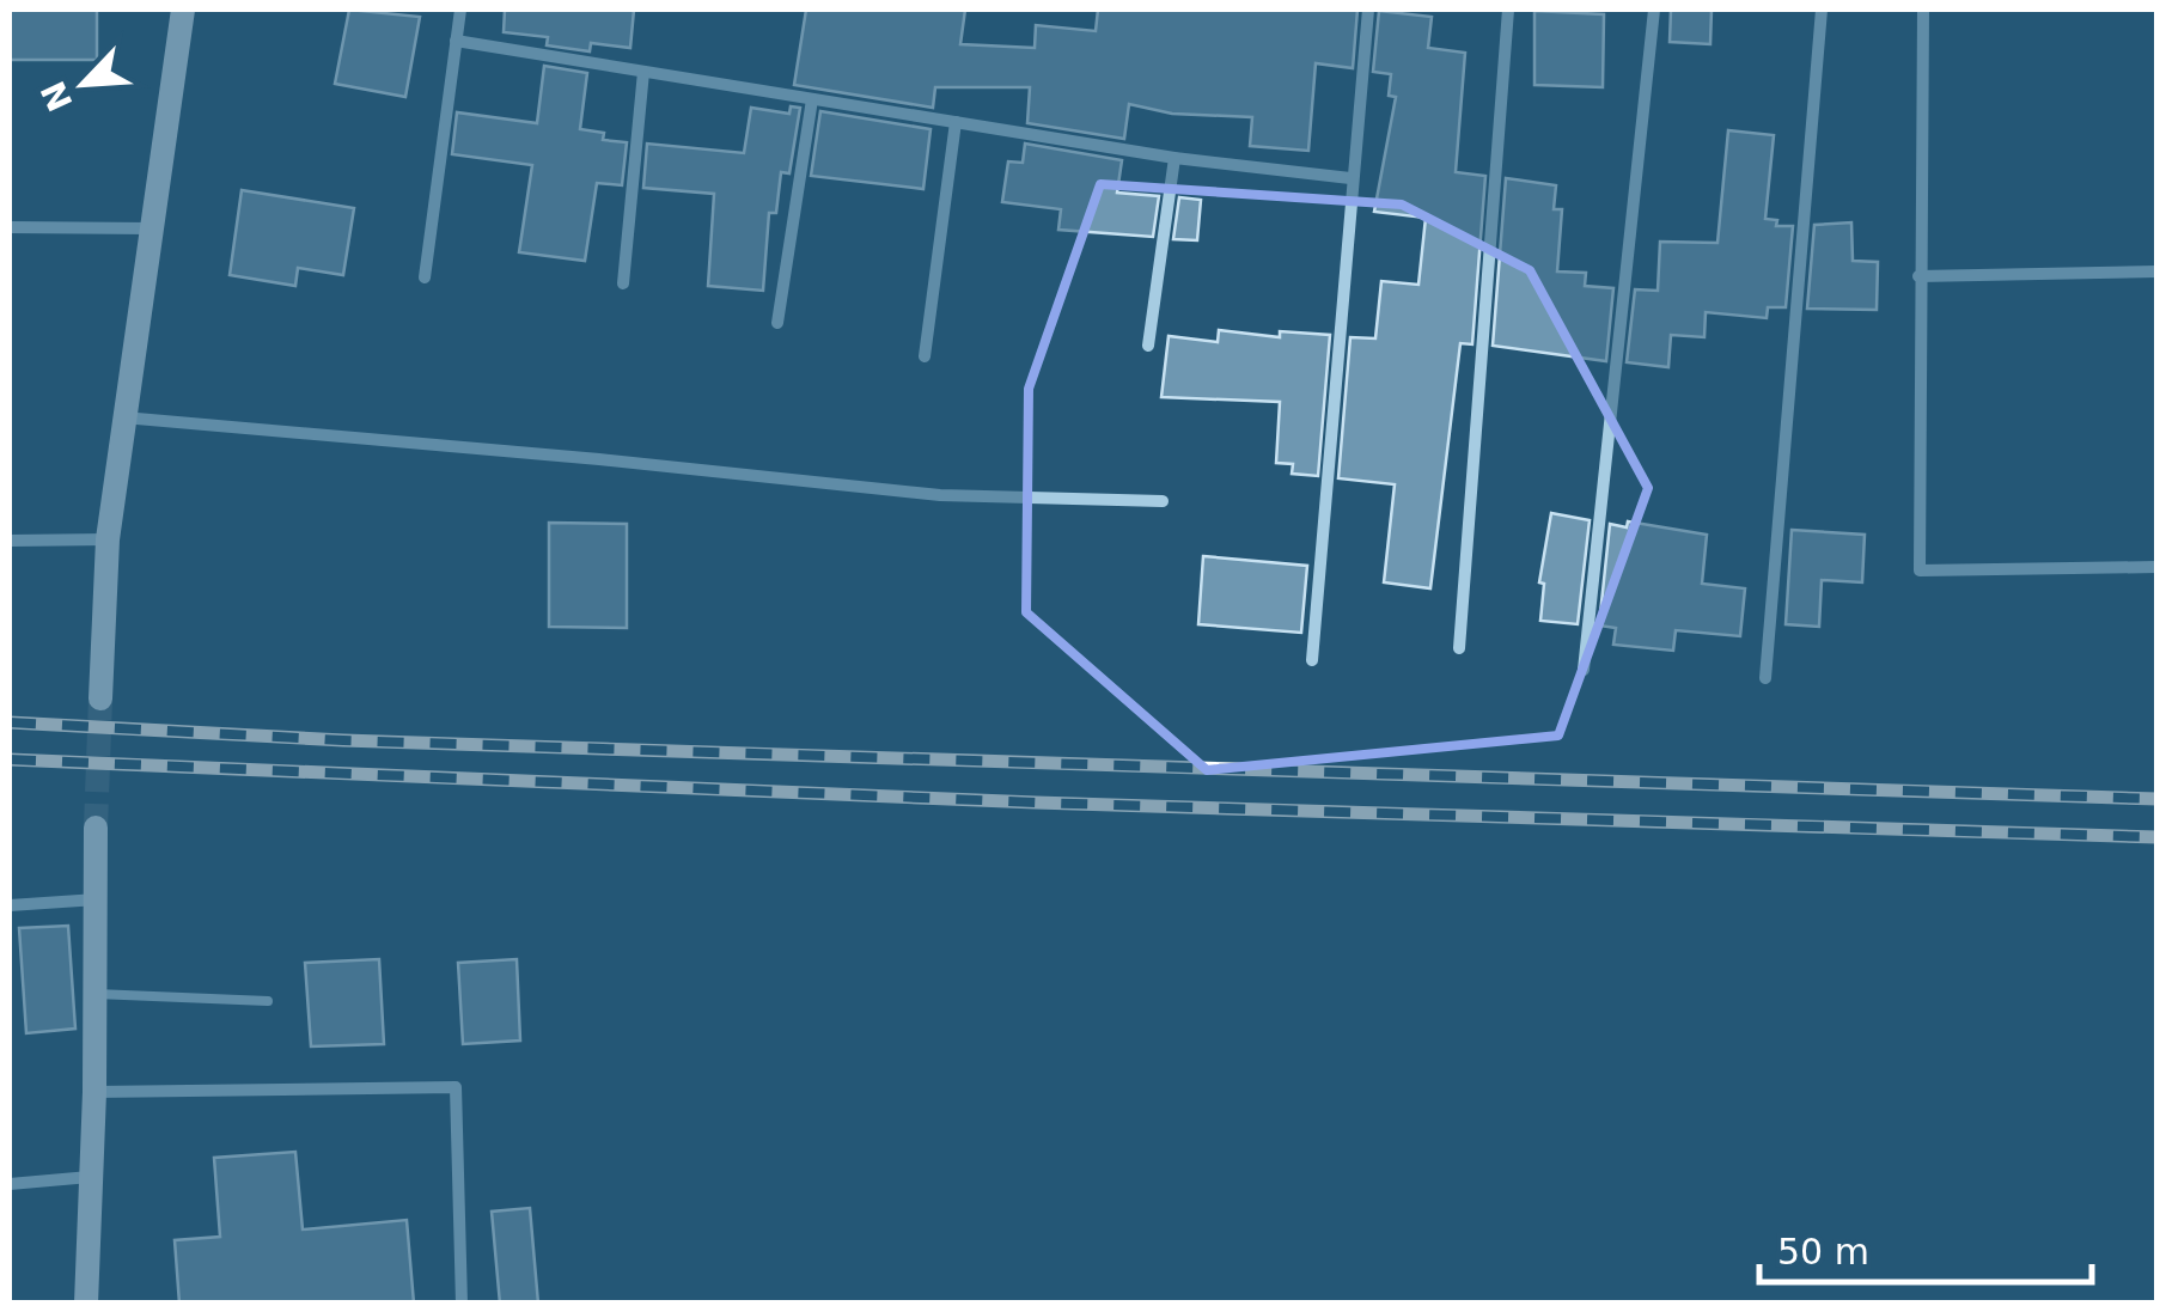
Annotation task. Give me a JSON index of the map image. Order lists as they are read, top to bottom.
{
  "scale_bar": "50 m",
  "north": "bottom left"
}
